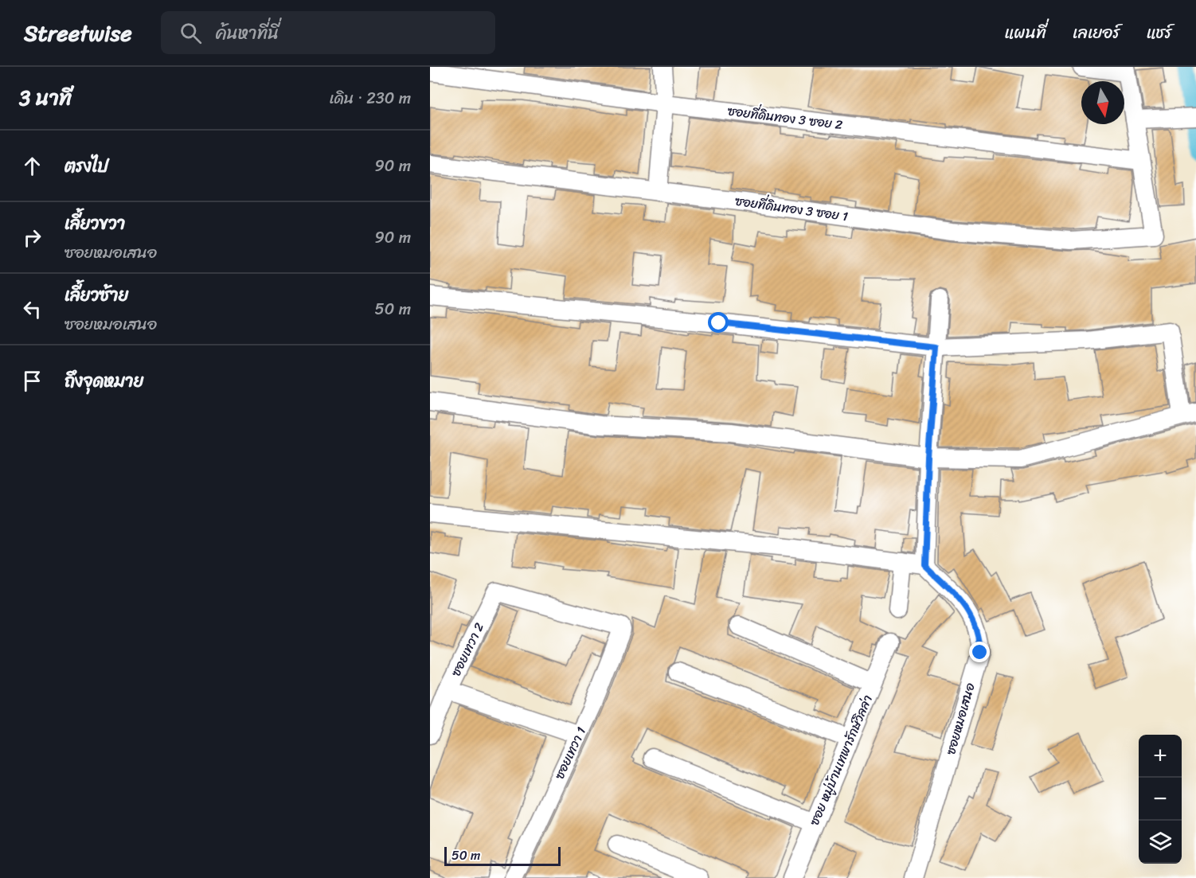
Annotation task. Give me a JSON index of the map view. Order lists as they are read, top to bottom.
{
  "streets": {
    "street": [
      "ซอยที่ดินทอง 3 ซอย 2",
      "ซอยที่ดินทอง 3 ซอย 1",
      "ซอยเทวา 2",
      "ซอยหมอเสนอ",
      "ซอยเทวา 1",
      "ซอย หมู่บ้านเทพารักษ์วิลล่า"
    ]
  },
  "crossings": [
    ["ซอยที่ดินทอง 3 ซอย 2", "ซอยที่ดินทอง 3 ซอย 1"],
    ["ซอยเทวา 2", "ซอยเทวา 1"]
  ],
  "scale_bar": "50 m",
  "north": "bottom",
  "page": {
    "header": "Streetwise",
    "search": "ค้นหาที่นี่",
    "nav": ["แผนที่", "เลเยอร์", "แชร์"],
    "heading": ["3 นาที", "เดิน · 230 m"],
    "list": [
      ["ตรงไป", "90 m"],
      ["เลี้ยวขวา", "ซอยหมอเสนอ", "90 m"],
      ["เลี้ยวซ้าย", "ซอยหมอเสนอ", "50 m"],
      "ถึงจุดหมาย"
    ],
    "map_buttons": ["+", "−"],
    "scale": "50 m"
  }
}
